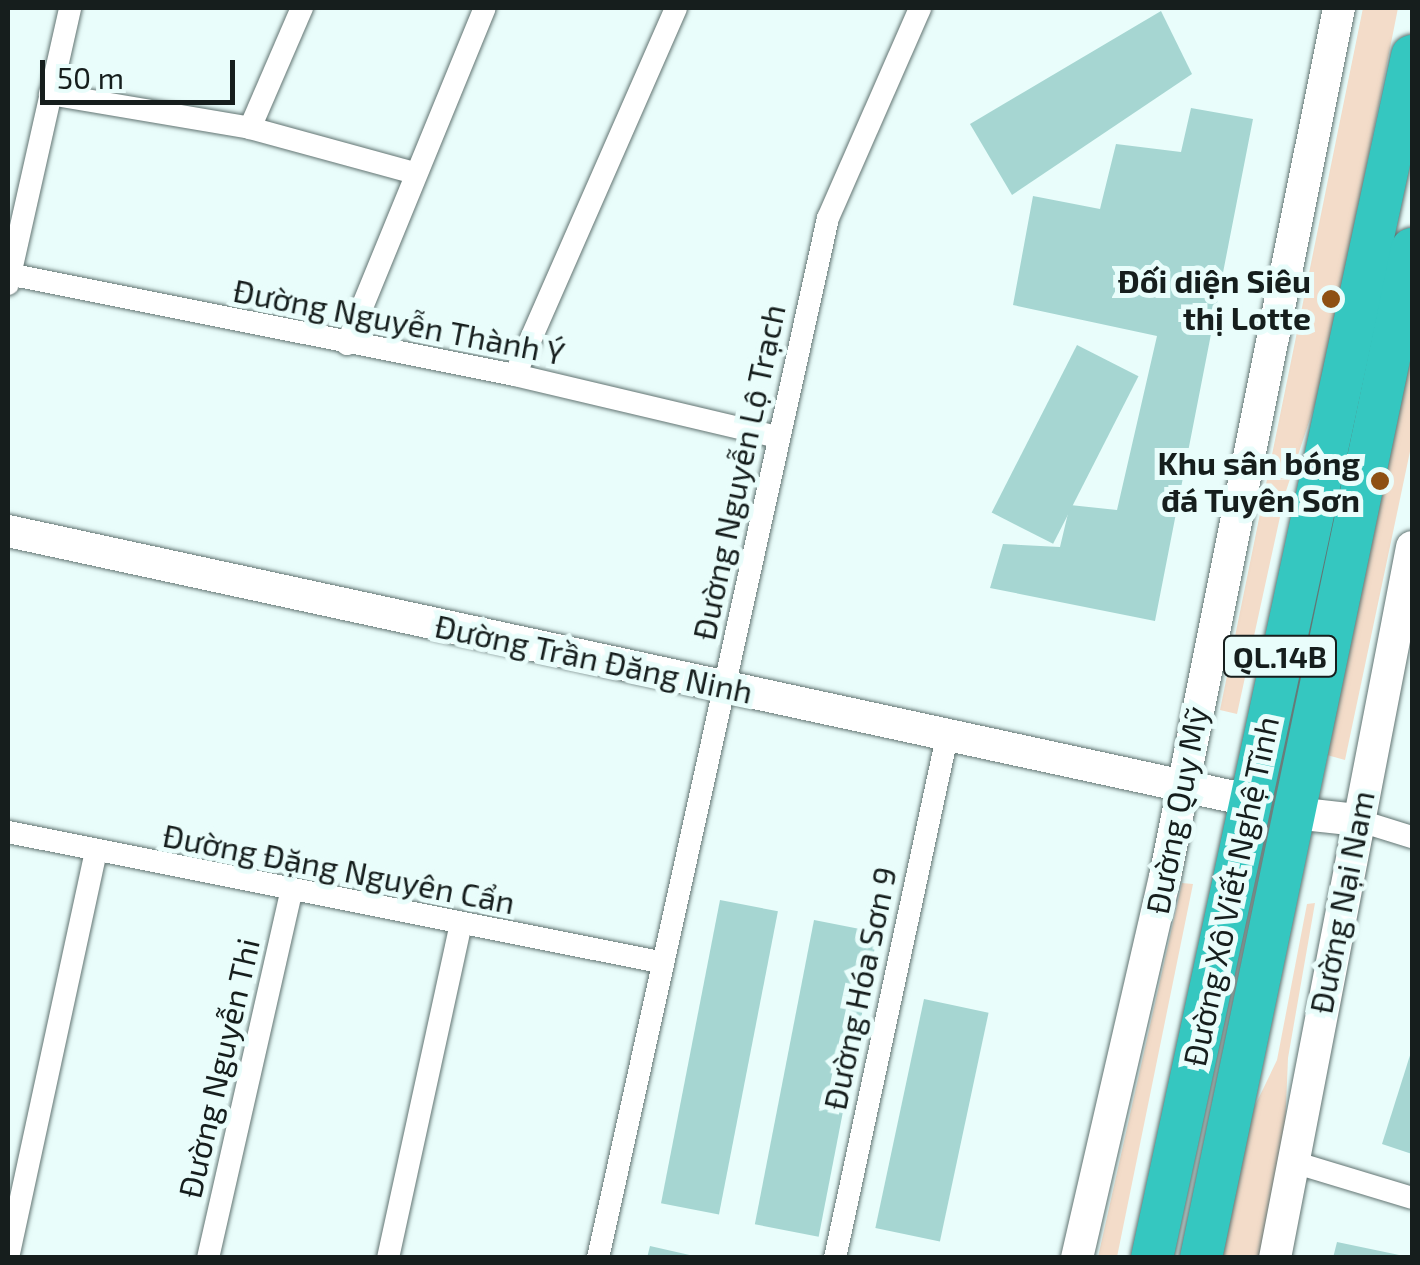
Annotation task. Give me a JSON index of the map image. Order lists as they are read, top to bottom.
{
  "streets": {
    "highway": ["QL.14B", "Đường Xô Viết Nghệ Tĩnh"],
    "street": [
      "Đường Nguyễn Thành Ý",
      "Đường Nguyễn Lộ Trạch",
      "Đường Trần Đăng Ninh",
      "Đường Quy Mỹ",
      "Đường Đặng Nguyên Cẩn",
      "Đường Nại Nam",
      "Đường Hóa Sơn 9",
      "Đường Nguyễn Thi"
    ]
  },
  "crossings": [
    ["Đường Nguyễn Thành Ý", "Đường Nguyễn Lộ Trạch"],
    ["Đường Nguyễn Lộ Trạch", "Đường Trần Đăng Ninh"],
    ["Đường Nguyễn Lộ Trạch", "Đường Đặng Nguyên Cẩn"],
    ["Đường Trần Đăng Ninh", "Đường Quy Mỹ"],
    ["Đường Trần Đăng Ninh", "Đường Xô Viết Nghệ Tĩnh"],
    ["Đường Trần Đăng Ninh", "Đường Hóa Sơn 9"],
    ["Đường Đặng Nguyên Cẩn", "Đường Nguyễn Thi"]
  ],
  "places": ["Đối diện Siêu thị Lotte", "Khu sân bóng đá Tuyên Sơn"],
  "scale_bar": "50 m"
}
